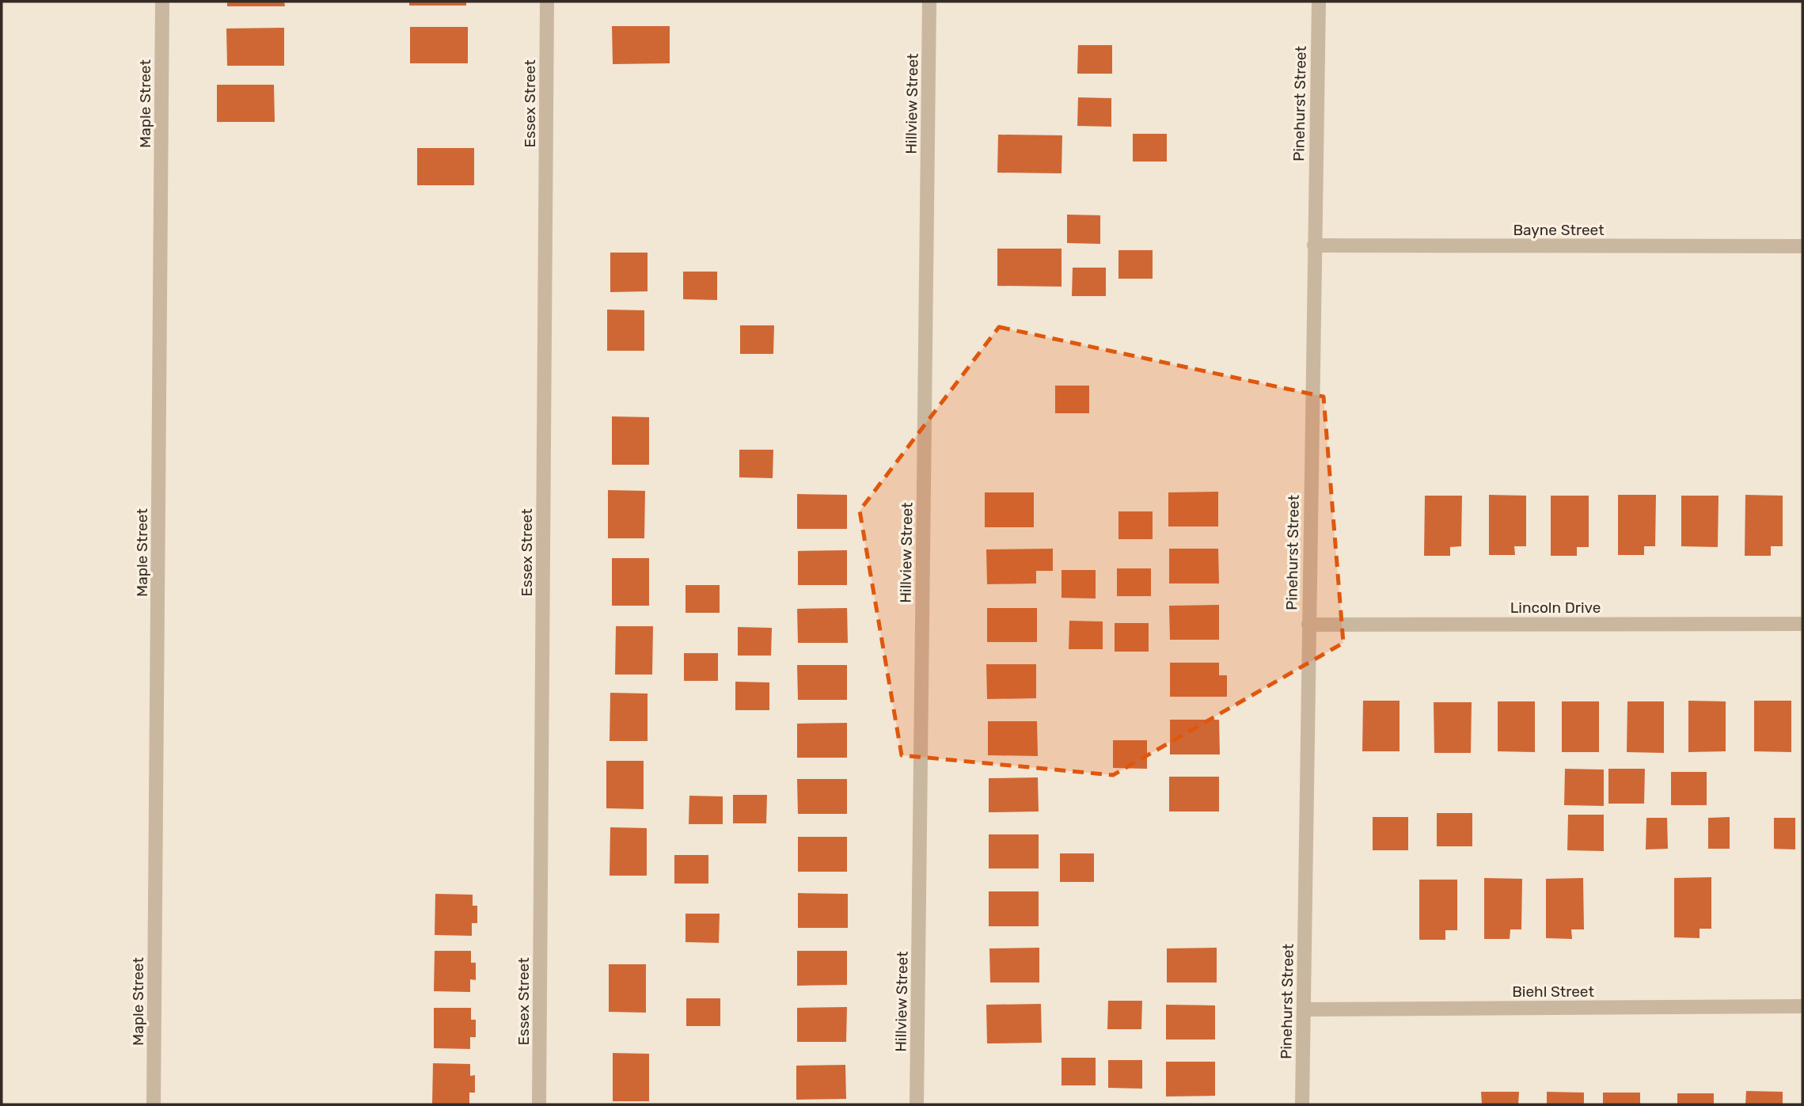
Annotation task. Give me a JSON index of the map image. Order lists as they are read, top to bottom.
{
  "streets": {
    "street": [
      "Maple Street",
      "Essex Street",
      "Hillview Street",
      "Pinehurst Street",
      "Bayne Street",
      "Lincoln Drive",
      "Biehl Street"
    ]
  },
  "crossings": [
    ["Pinehurst Street", "Bayne Street"],
    ["Pinehurst Street", "Lincoln Drive"],
    ["Pinehurst Street", "Biehl Street"]
  ]
}
